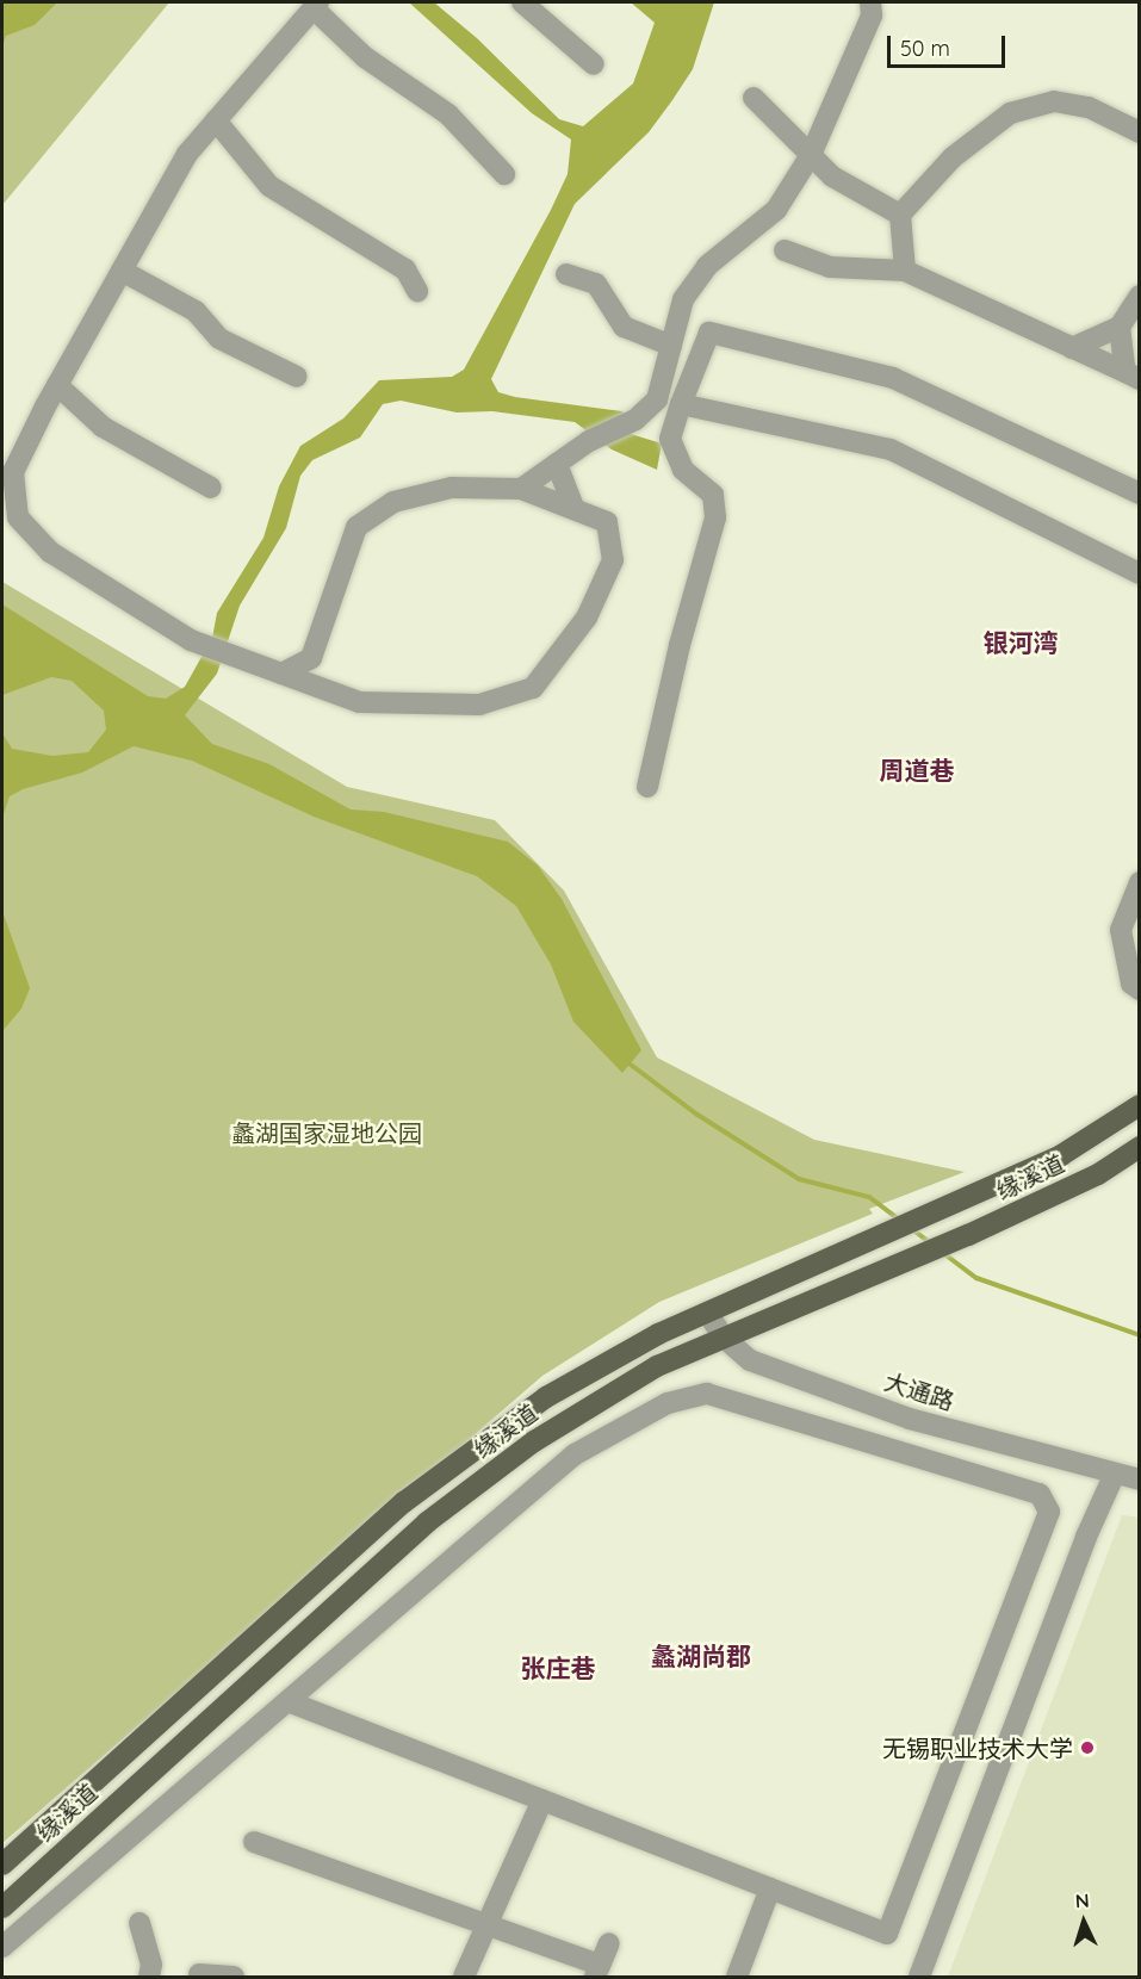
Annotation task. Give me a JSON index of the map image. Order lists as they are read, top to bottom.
{
  "streets": {
    "main road": ["缘溪道"],
    "street": ["大通路"]
  },
  "crossings": [
    ["缘溪道", "大通路"]
  ],
  "districts": [
    "银河湾",
    "周道巷",
    "蠡湖尚郡",
    "张庄巷"
  ],
  "parks": ["蠡湖国家湿地公园"],
  "places": ["无锡职业技术大学"],
  "scale_bar": "50 m",
  "north": "top"
}
